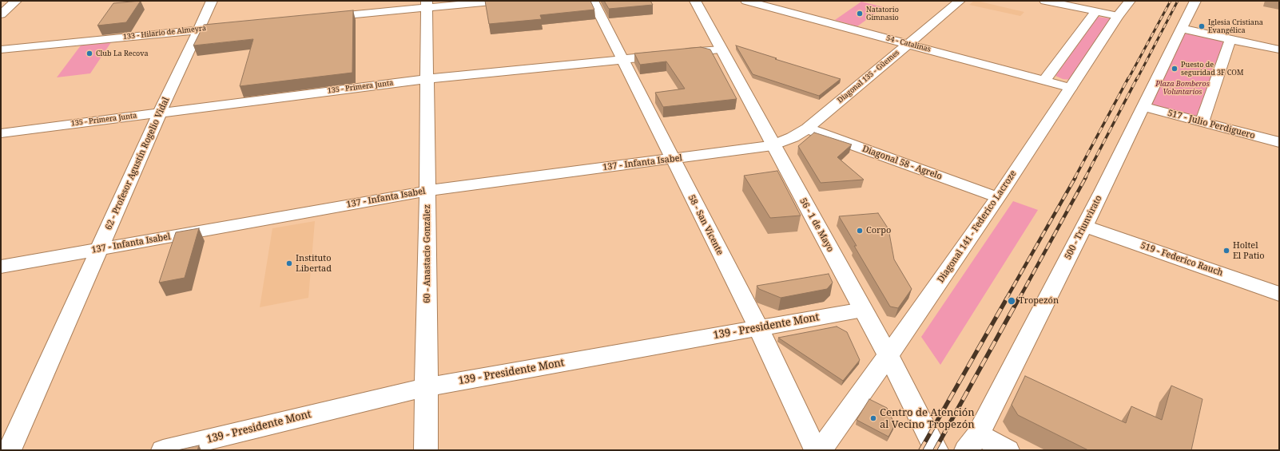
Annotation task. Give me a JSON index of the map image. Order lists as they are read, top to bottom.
{
  "streets": {
    "street": [
      "133 - Hilario de Almeyra",
      "54 - Catalinas",
      "Diagonal 135 - Güemes",
      "135 - Primera Junta",
      "517 - Julio Perdiguero",
      "137 - Infanta Isabel",
      "Diagonal 58 - Agrelo",
      "62 - Profesor Agustín Rogelio Vidal",
      "58 - San Vicente",
      "56 - 1 de Mayo",
      "Diagonal 141 - Federico Lacroze",
      "500 - Triunvirato",
      "60 - Anastacio González",
      "519 - Federico Rauch",
      "139 - Presidente Mont"
    ]
  },
  "crossings": [
    ["133 - Hilario de Almeyra", "62 - Profesor Agustín Rogelio Vidal"],
    ["54 - Catalinas", "Diagonal 135 - Güemes"],
    ["54 - Catalinas", "Diagonal 141 - Federico Lacroze"],
    ["Diagonal 135 - Güemes", "137 - Infanta Isabel"],
    ["Diagonal 135 - Güemes", "Diagonal 58 - Agrelo"],
    ["Diagonal 135 - Güemes", "56 - 1 de Mayo"],
    ["135 - Primera Junta", "62 - Profesor Agustín Rogelio Vidal"],
    ["135 - Primera Junta", "58 - San Vicente"],
    ["135 - Primera Junta", "56 - 1 de Mayo"],
    ["135 - Primera Junta", "60 - Anastacio González"],
    ["517 - Julio Perdiguero", "500 - Triunvirato"],
    ["137 - Infanta Isabel", "62 - Profesor Agustín Rogelio Vidal"],
    ["137 - Infanta Isabel", "58 - San Vicente"],
    ["137 - Infanta Isabel", "56 - 1 de Mayo"],
    ["137 - Infanta Isabel", "60 - Anastacio González"],
    ["Diagonal 58 - Agrelo", "Diagonal 141 - Federico Lacroze"],
    ["58 - San Vicente", "139 - Presidente Mont"],
    ["56 - 1 de Mayo", "Diagonal 141 - Federico Lacroze"],
    ["56 - 1 de Mayo", "139 - Presidente Mont"],
    ["500 - Triunvirato", "519 - Federico Rauch"],
    ["60 - Anastacio González", "139 - Presidente Mont"]
  ],
  "parks": ["Plaza Bomberos Voluntarios"],
  "places": [
    "Natatorio Gimnasio",
    "Iglesia Cristiana Evangélica",
    "Club La Recova",
    "Puesto de seguridad 3F COM",
    "Corpo",
    "Holtel El Patio",
    "Instituto Libertad",
    "Tropezón",
    "Centro de Atención al Vecino Tropezón"
  ]
}
